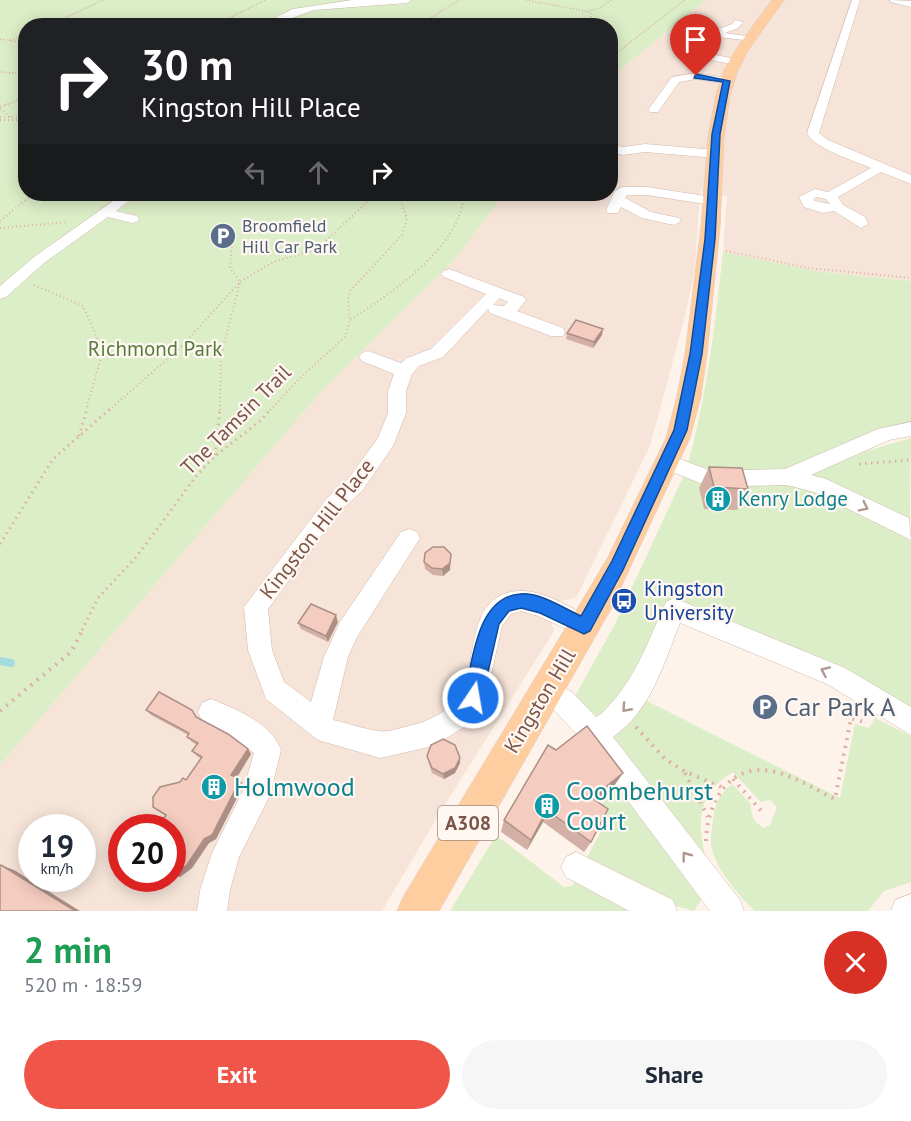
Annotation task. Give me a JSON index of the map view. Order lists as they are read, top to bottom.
{
  "streets": {
    "main road": ["Kingston Hill", "A308"],
    "street": ["Kingston Hill Place"],
    "path": ["The Tamsin Trail"]
  },
  "crossings": [
    ["Kingston Hill Place", "Kingston Hill"],
    ["Kingston Hill", "A308"]
  ],
  "parks": ["Richmond Park"],
  "places": {
    "parking": ["Broomfield Hill Car Park", "Car Park A"],
    "building": ["Kenry Lodge", "Holmwood", "Coombehurst Court"],
    "bus stop": ["Kingston University"]
  },
  "page": {
    "turn": ["30 m", "Kingston Hill Place"],
    "speed": "19 km/h",
    "limit": "20",
    "heading": ["2 min", "520 m · 18:59"],
    "buttons": ["Exit", "Share"]
  }
}
